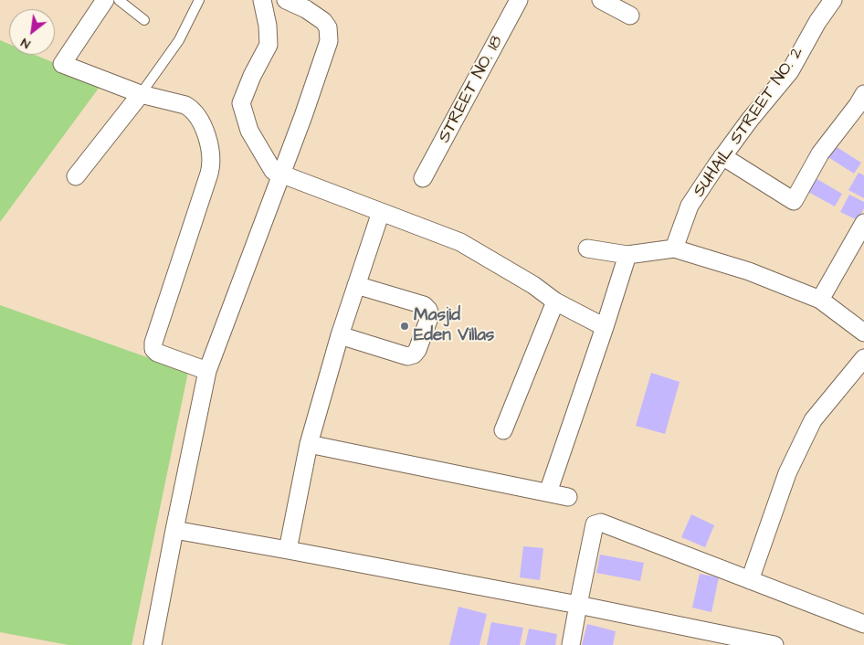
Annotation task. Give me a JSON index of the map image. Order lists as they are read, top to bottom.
{
  "streets": {
    "street": ["STREET NO. 18", "SUHAIL STREET NO. 2"]
  },
  "places": ["Masjid Eden Villas"],
  "north": "bottom left"
}
